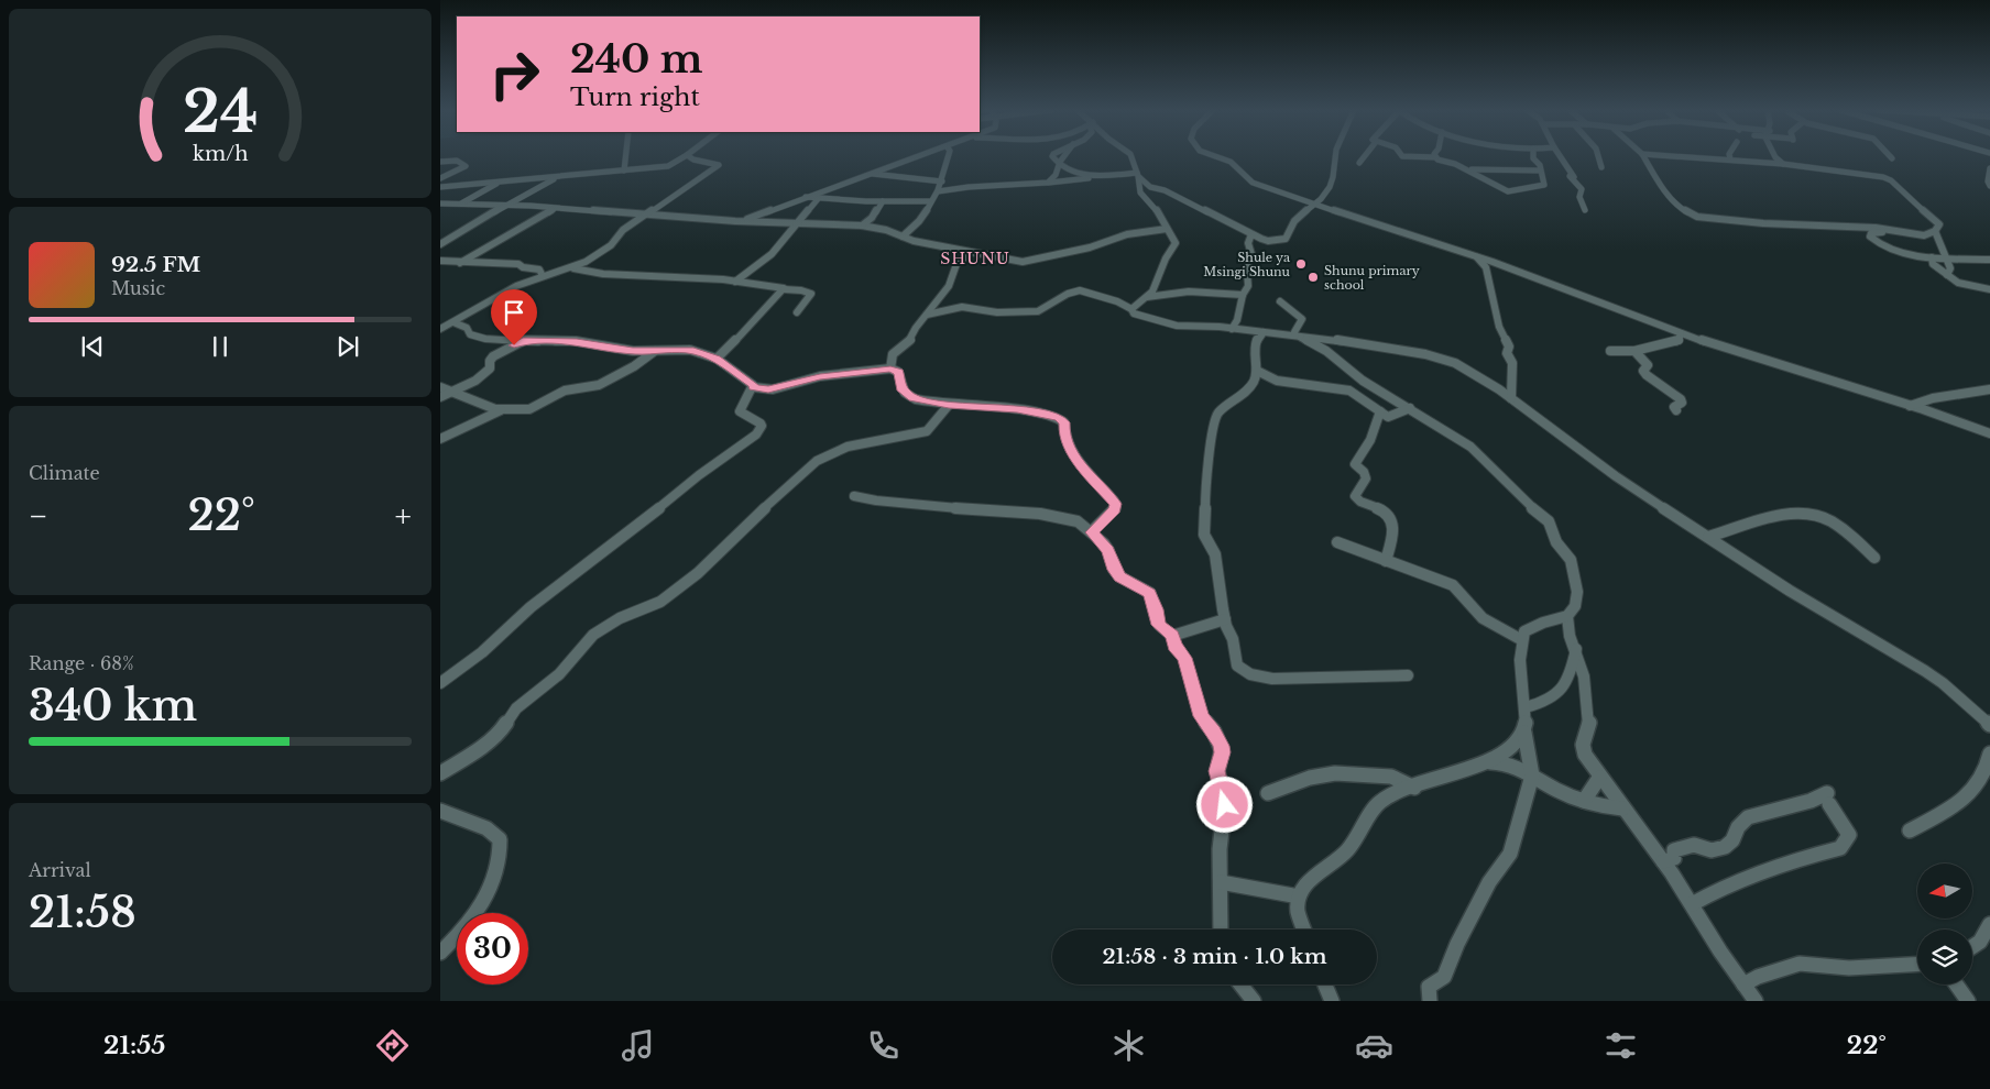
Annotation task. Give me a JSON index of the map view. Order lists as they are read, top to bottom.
{
  "districts": ["SHUNU"],
  "places": ["Shule ya Msingi Shunu", "Shunu primary school"],
  "north": "left",
  "page": {
    "turn": ["240 m", "Turn right"],
    "song": ["92.5 FM", "Music"],
    "tile": [
      "Climate",
      ["Range · 68%", "340 km"],
      ["Arrival", "21:58"]
    ],
    "heat": ["−", "22°", "+"],
    "limit": "30",
    "trip": "21:58 · 3 min · 1.0 km",
    "tabs": ["21:55", "22°"],
    "gauge": ["24", "km/h"]
  }
}
